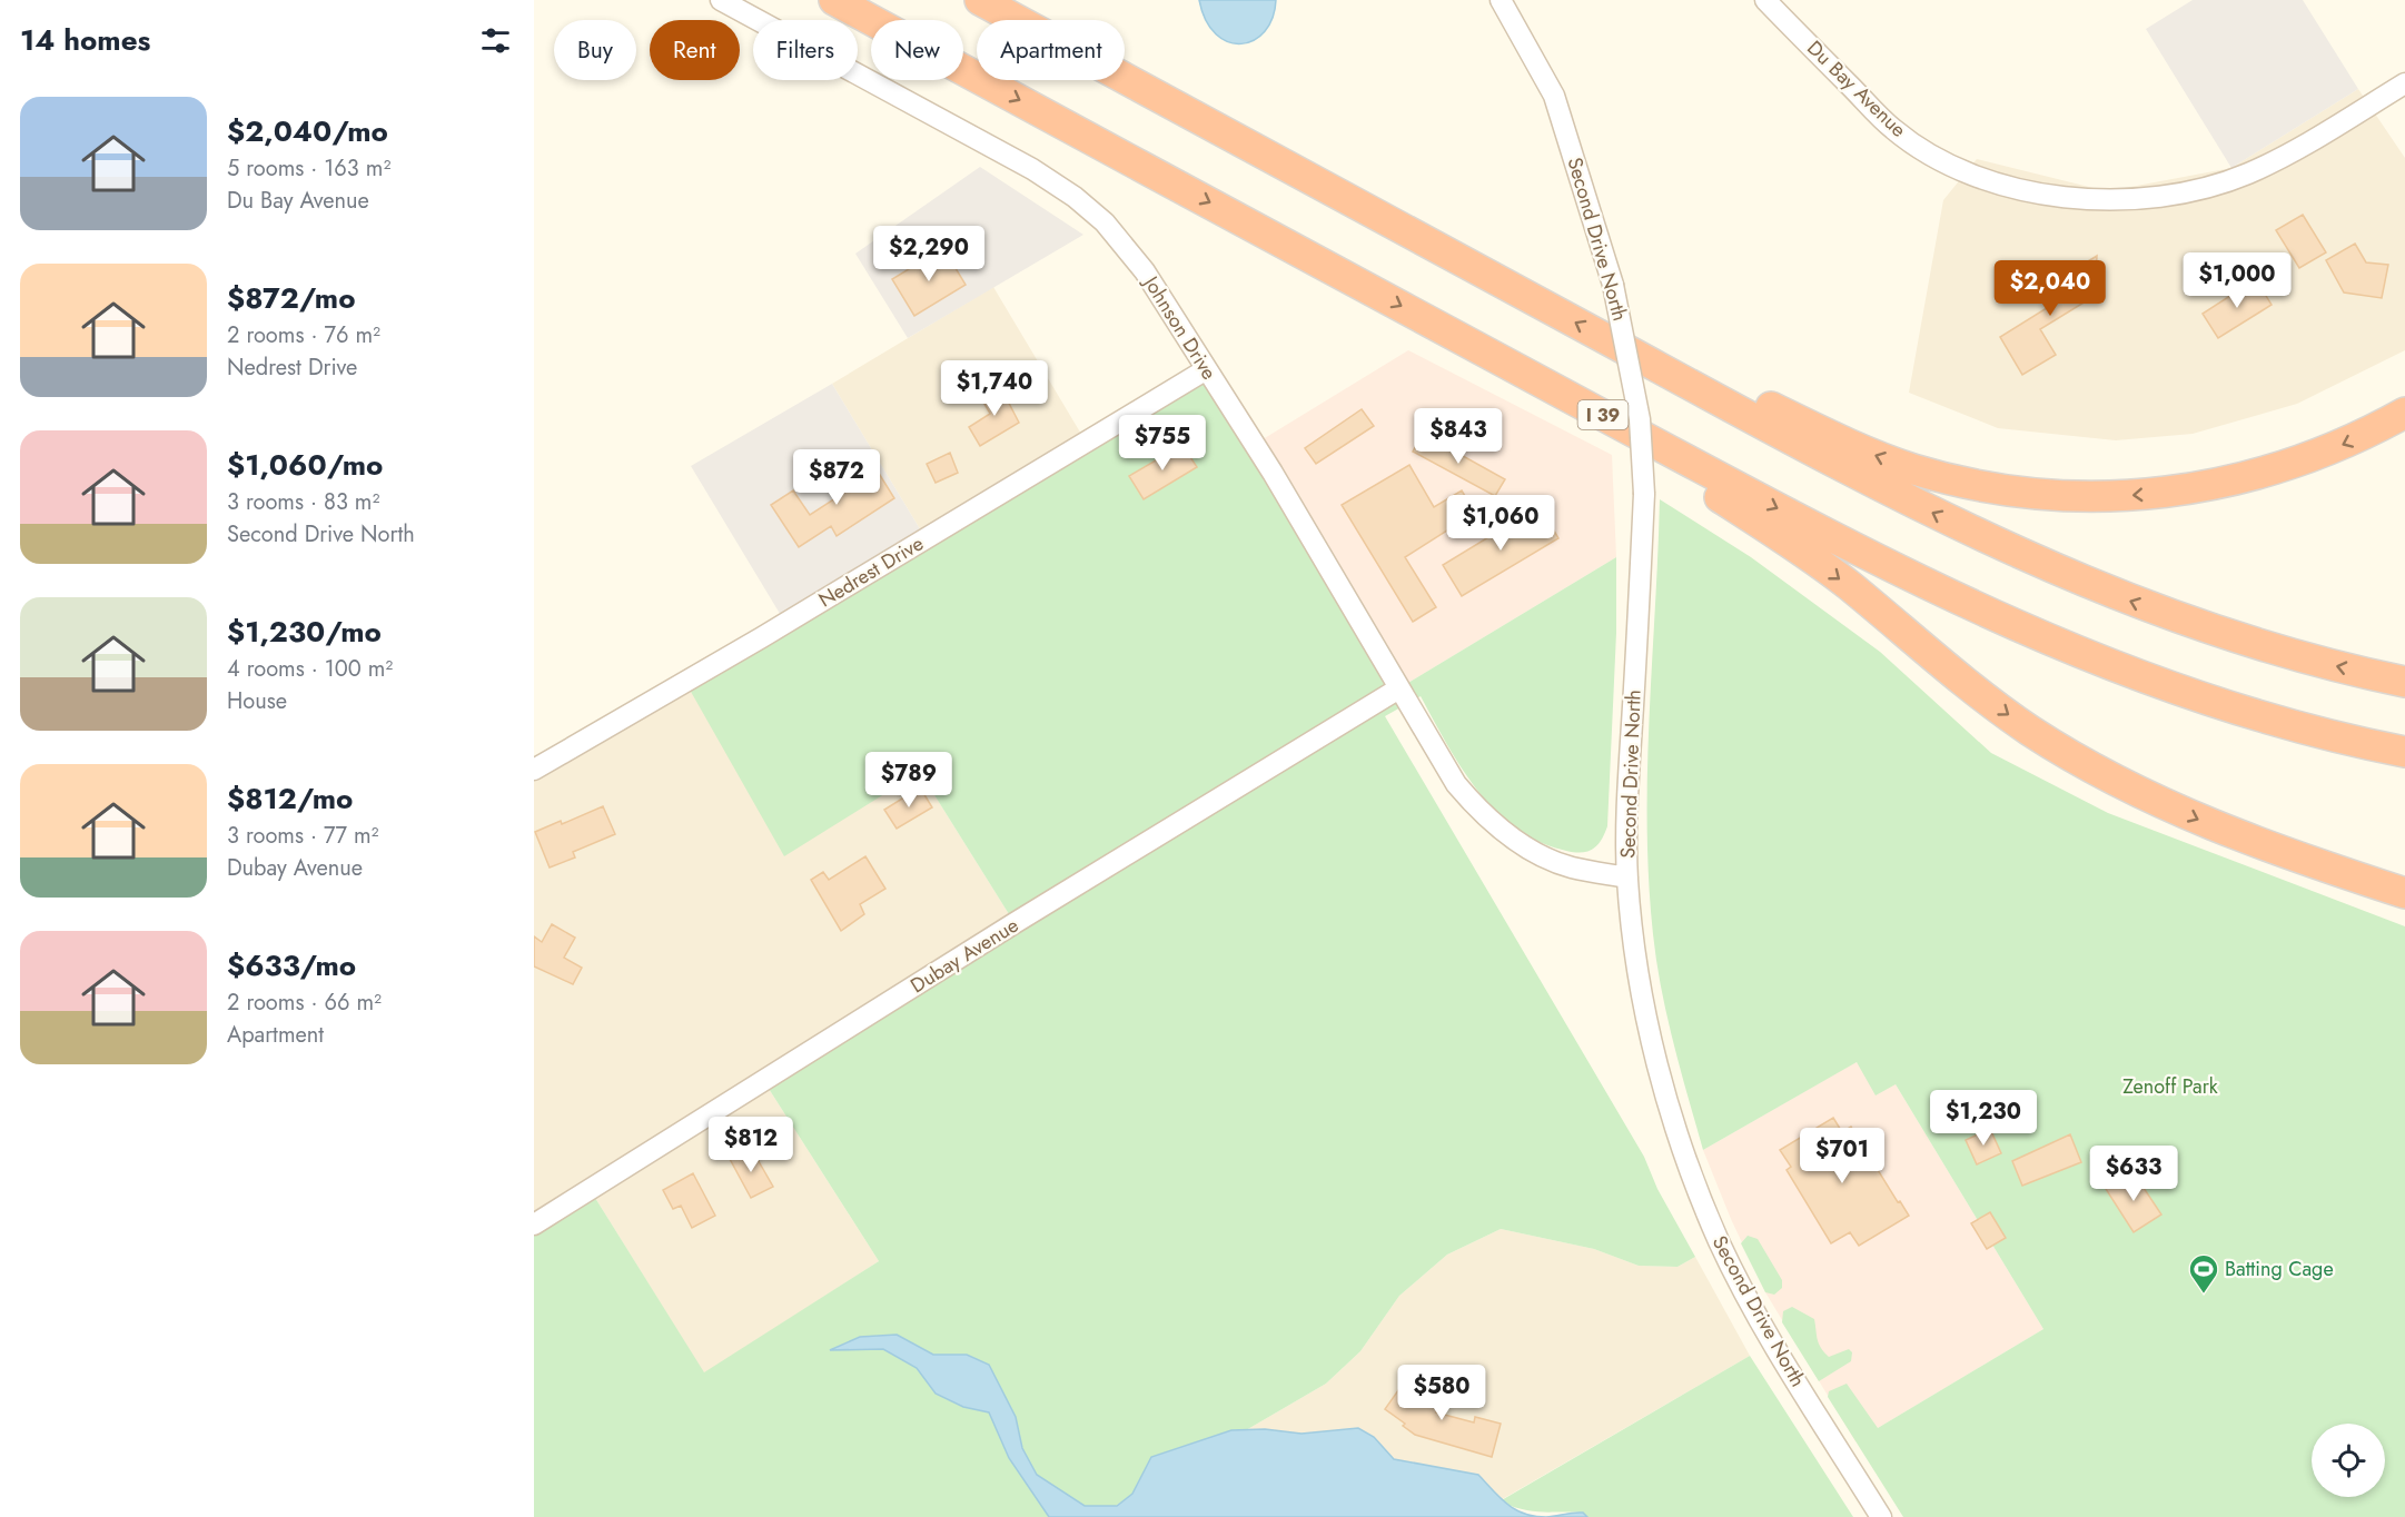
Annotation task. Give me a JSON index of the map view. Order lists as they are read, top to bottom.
{
  "streets": {
    "highway": ["I 39"],
    "street": [
      "Du Bay Avenue",
      "Second Drive North",
      "Johnson Drive",
      "Nedrest Drive",
      "Dubay Avenue"
    ]
  },
  "crossings": [
    ["Second Drive North", "Johnson Drive"],
    ["Johnson Drive", "Nedrest Drive"],
    ["Johnson Drive", "Dubay Avenue"]
  ],
  "parks": ["Zenoff Park"],
  "places": {
    "sports": ["Batting Cage"]
  },
  "page": {
    "heading": "14 homes",
    "chip": [
      "Buy",
      "Rent",
      "Filters",
      "New",
      "Apartment"
    ],
    "list": [
      {
        "name": "$2,040/mo",
        "note": "5 rooms · 163 m² · Du Bay Avenue"
      },
      {
        "name": "$872/mo",
        "note": "2 rooms · 76 m² · Nedrest Drive"
      },
      {
        "name": "$1,060/mo",
        "note": "3 rooms · 83 m² · Second Drive North"
      },
      {
        "name": "$1,230/mo",
        "note": "4 rooms · 100 m² · House"
      },
      {
        "name": "$812/mo",
        "note": "3 rooms · 77 m² · Dubay Avenue"
      },
      {
        "name": "$633/mo",
        "note": "2 rooms · 66 m² · Apartment"
      }
    ],
    "price": [
      "$2,290",
      "$1,000",
      "$2,040",
      "$1,740",
      "$843",
      "$755",
      "$872",
      "$1,060",
      "$789",
      "$1,230",
      "$812",
      "$701",
      "$633",
      "$580"
    ]
  }
}
